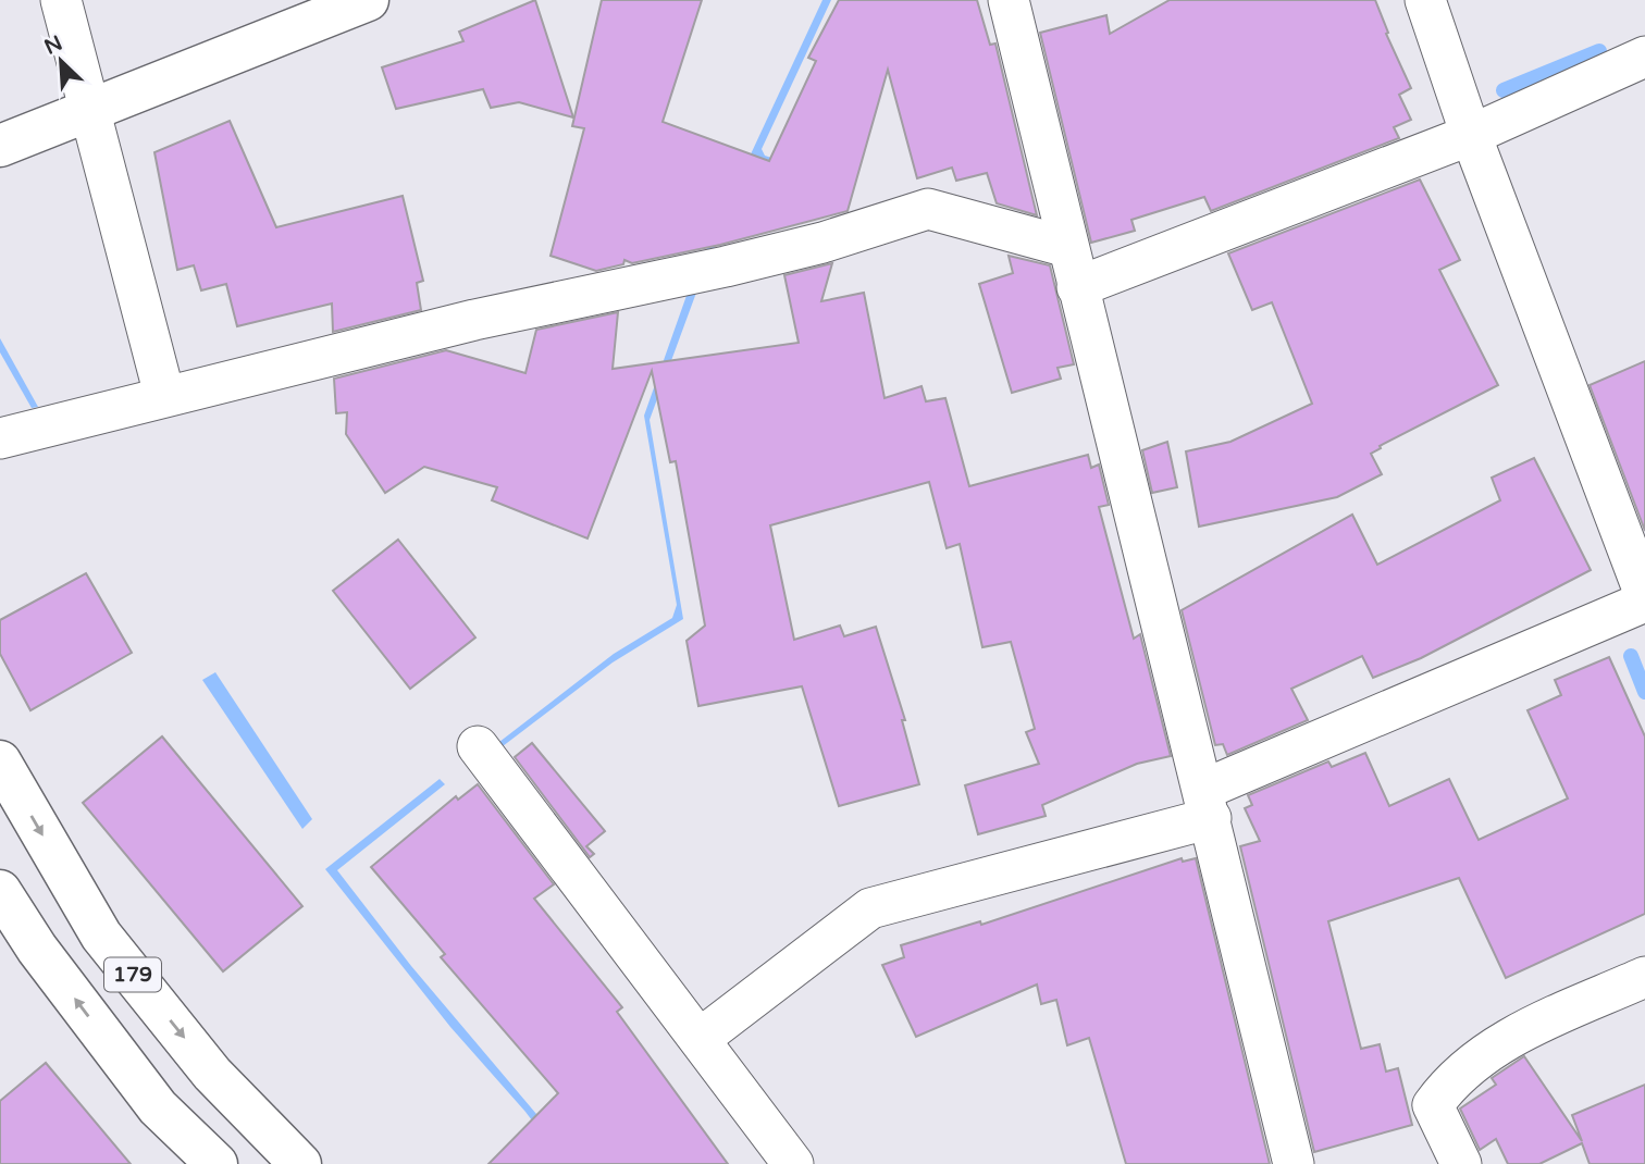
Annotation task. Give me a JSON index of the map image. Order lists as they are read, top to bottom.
{
  "streets": {
    "main road": ["179"]
  },
  "north": "top left"
}
